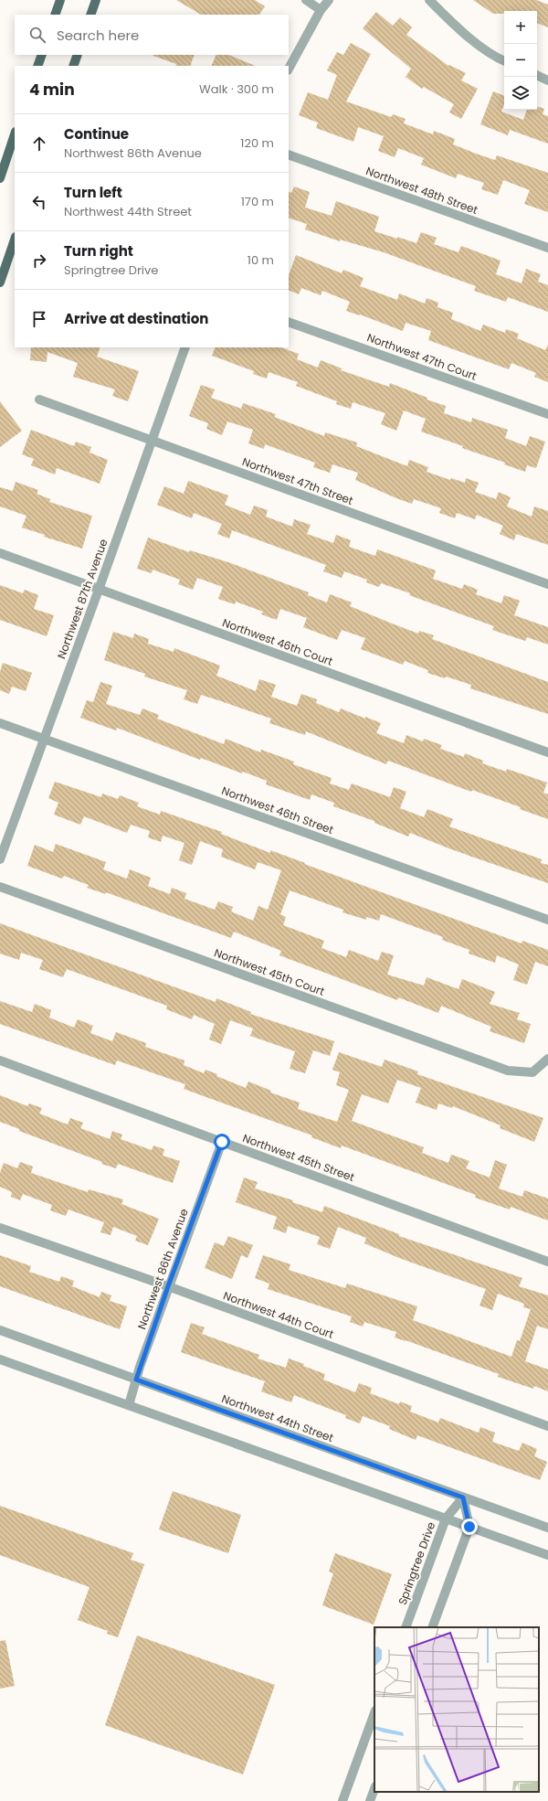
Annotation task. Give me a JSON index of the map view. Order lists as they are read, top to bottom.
{
  "streets": {
    "street": [
      "Northwest 48th Street",
      "Northwest 47th Court",
      "Northwest 47th Street",
      "Northwest 87th Avenue",
      "Northwest 46th Court",
      "Northwest 46th Street",
      "Northwest 45th Court",
      "Northwest 45th Street",
      "Northwest 86th Avenue",
      "Northwest 44th Court",
      "Northwest 44th Street",
      "Springtree Drive"
    ]
  },
  "crossings": [
    ["Northwest 47th Street", "Northwest 87th Avenue"],
    ["Northwest 87th Avenue", "Northwest 46th Court"],
    ["Northwest 87th Avenue", "Northwest 46th Street"],
    ["Northwest 45th Street", "Northwest 86th Avenue"],
    ["Northwest 86th Avenue", "Northwest 44th Court"],
    ["Northwest 86th Avenue", "Northwest 44th Street"],
    ["Northwest 44th Street", "Springtree Drive"]
  ],
  "page": {
    "map_buttons": ["+", "−"],
    "search": "Search here",
    "heading": ["4 min", "Walk · 300 m"],
    "list": [
      ["Continue", "Northwest 86th Avenue", "120 m"],
      ["Turn left", "Northwest 44th Street", "170 m"],
      ["Turn right", "Springtree Drive", "10 m"],
      "Arrive at destination"
    ]
  }
}
